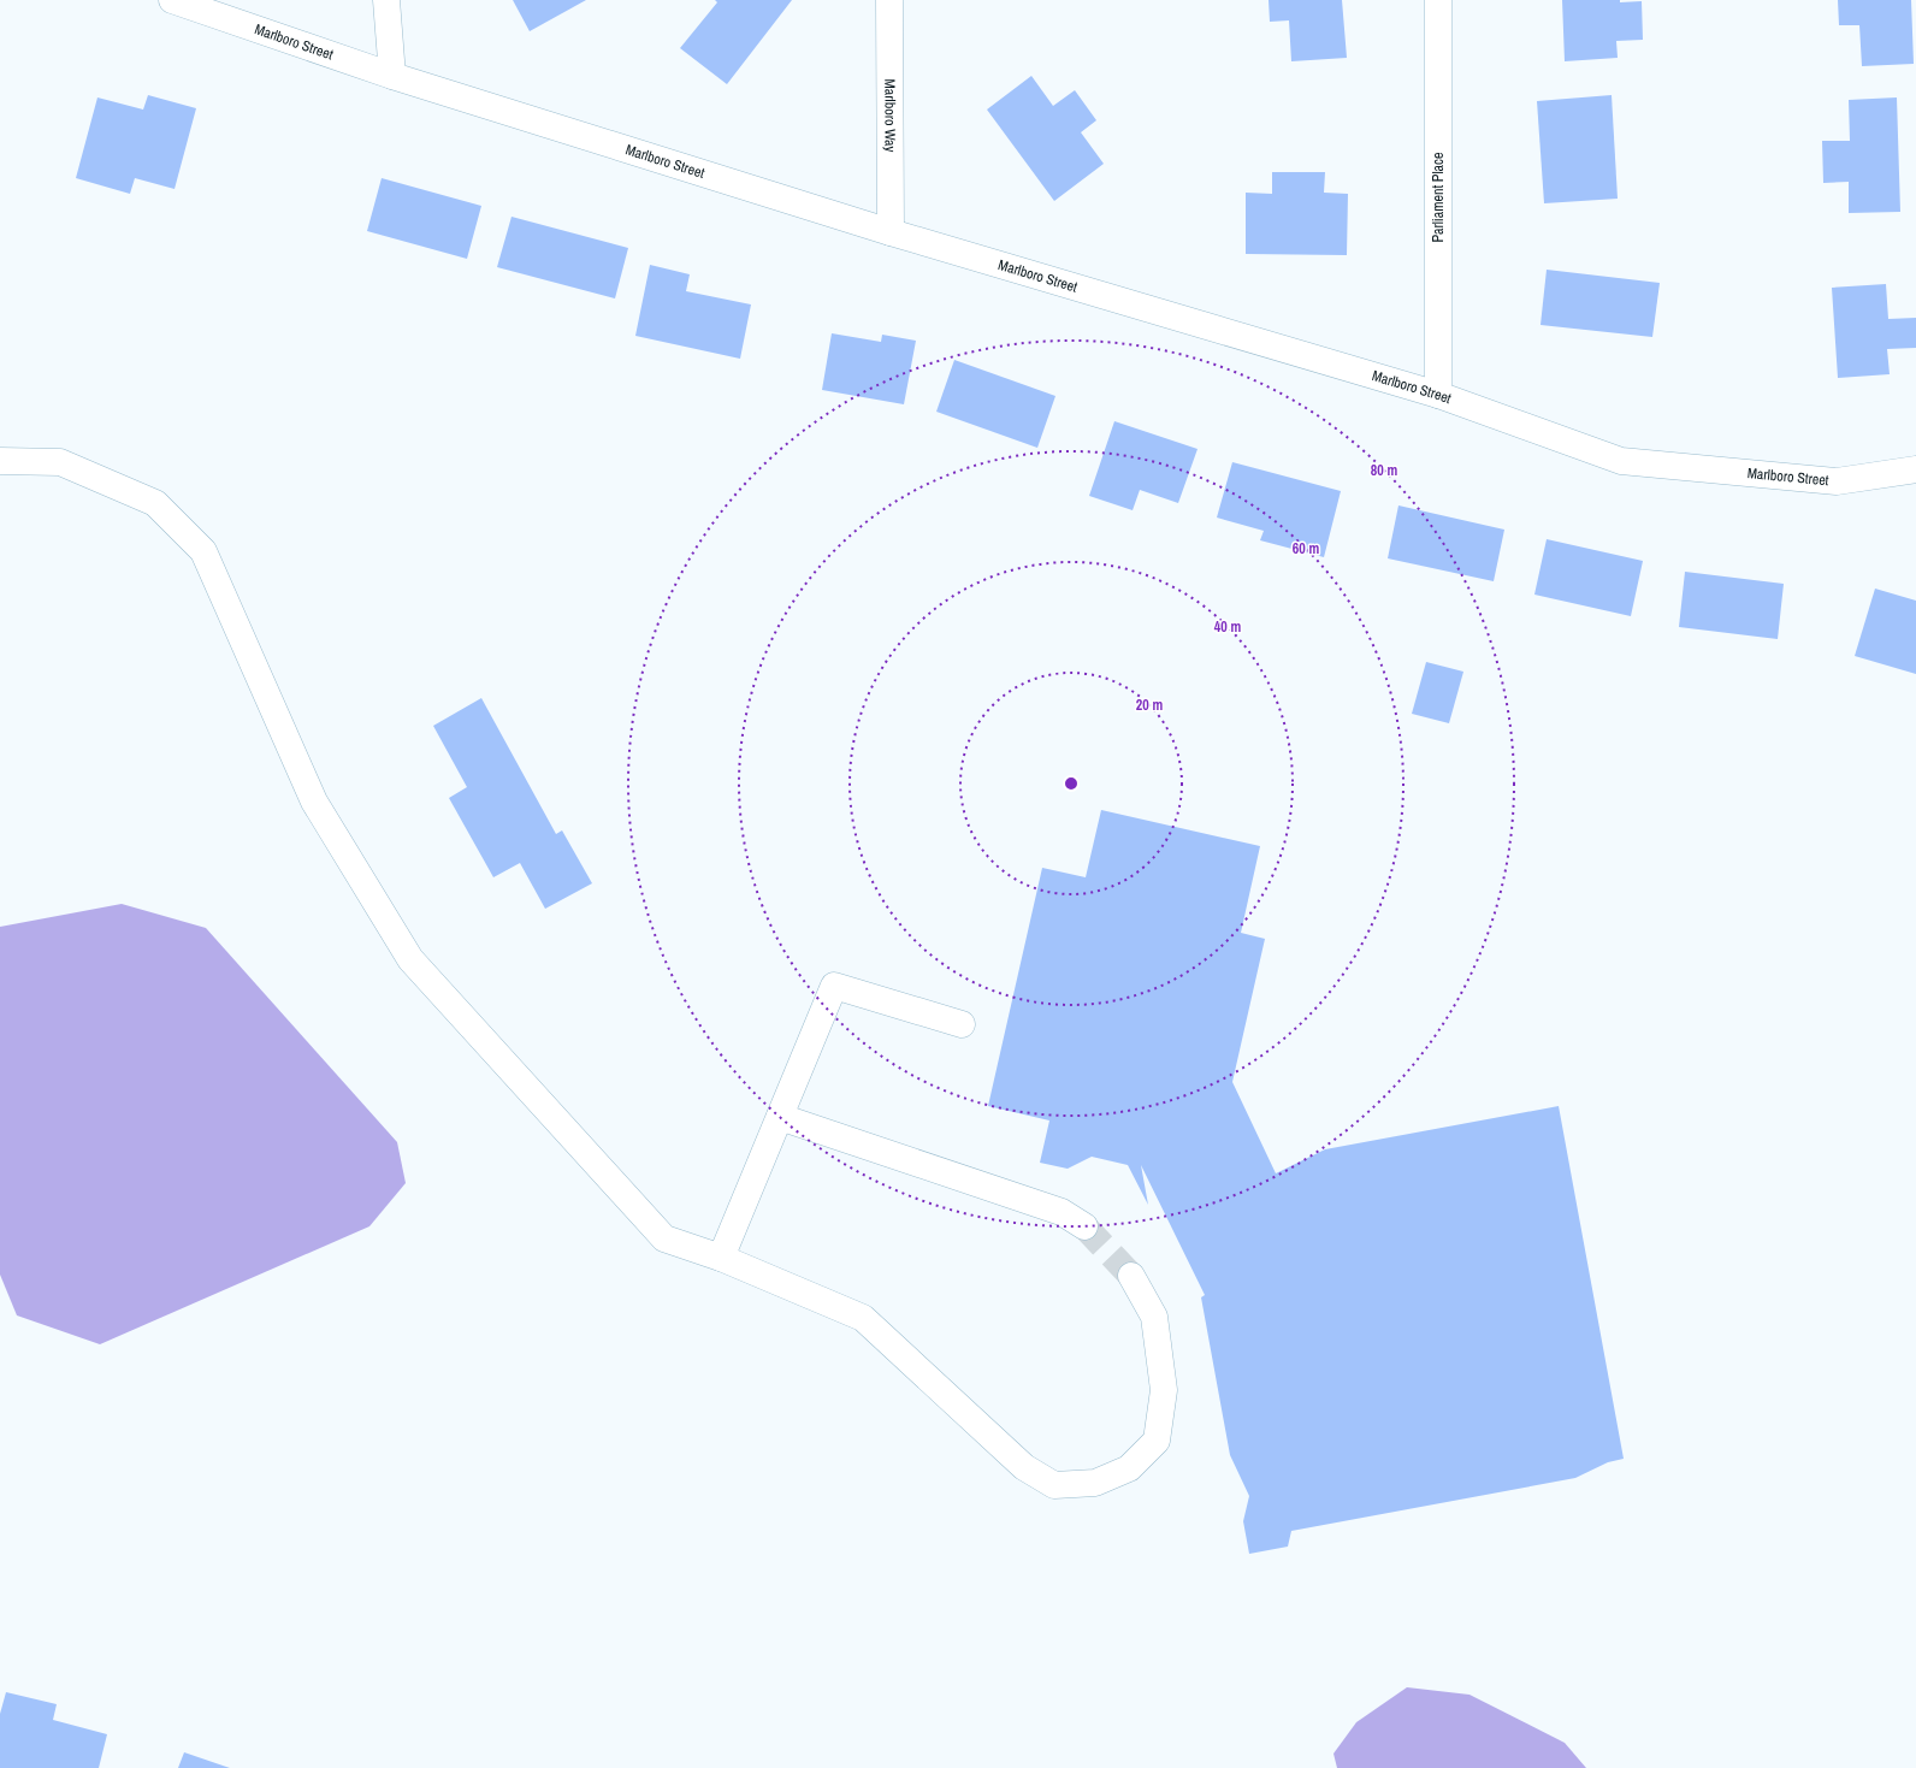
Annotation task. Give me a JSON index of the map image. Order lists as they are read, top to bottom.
{
  "streets": {
    "street": ["Marlboro Street", "Marlboro Way", "Parliament Place"]
  },
  "crossings": [
    ["Marlboro Street", "Marlboro Way"],
    ["Marlboro Street", "Parliament Place"]
  ],
  "rings": [
    "80 m",
    "60 m",
    "40 m",
    "20 m"
  ]
}
